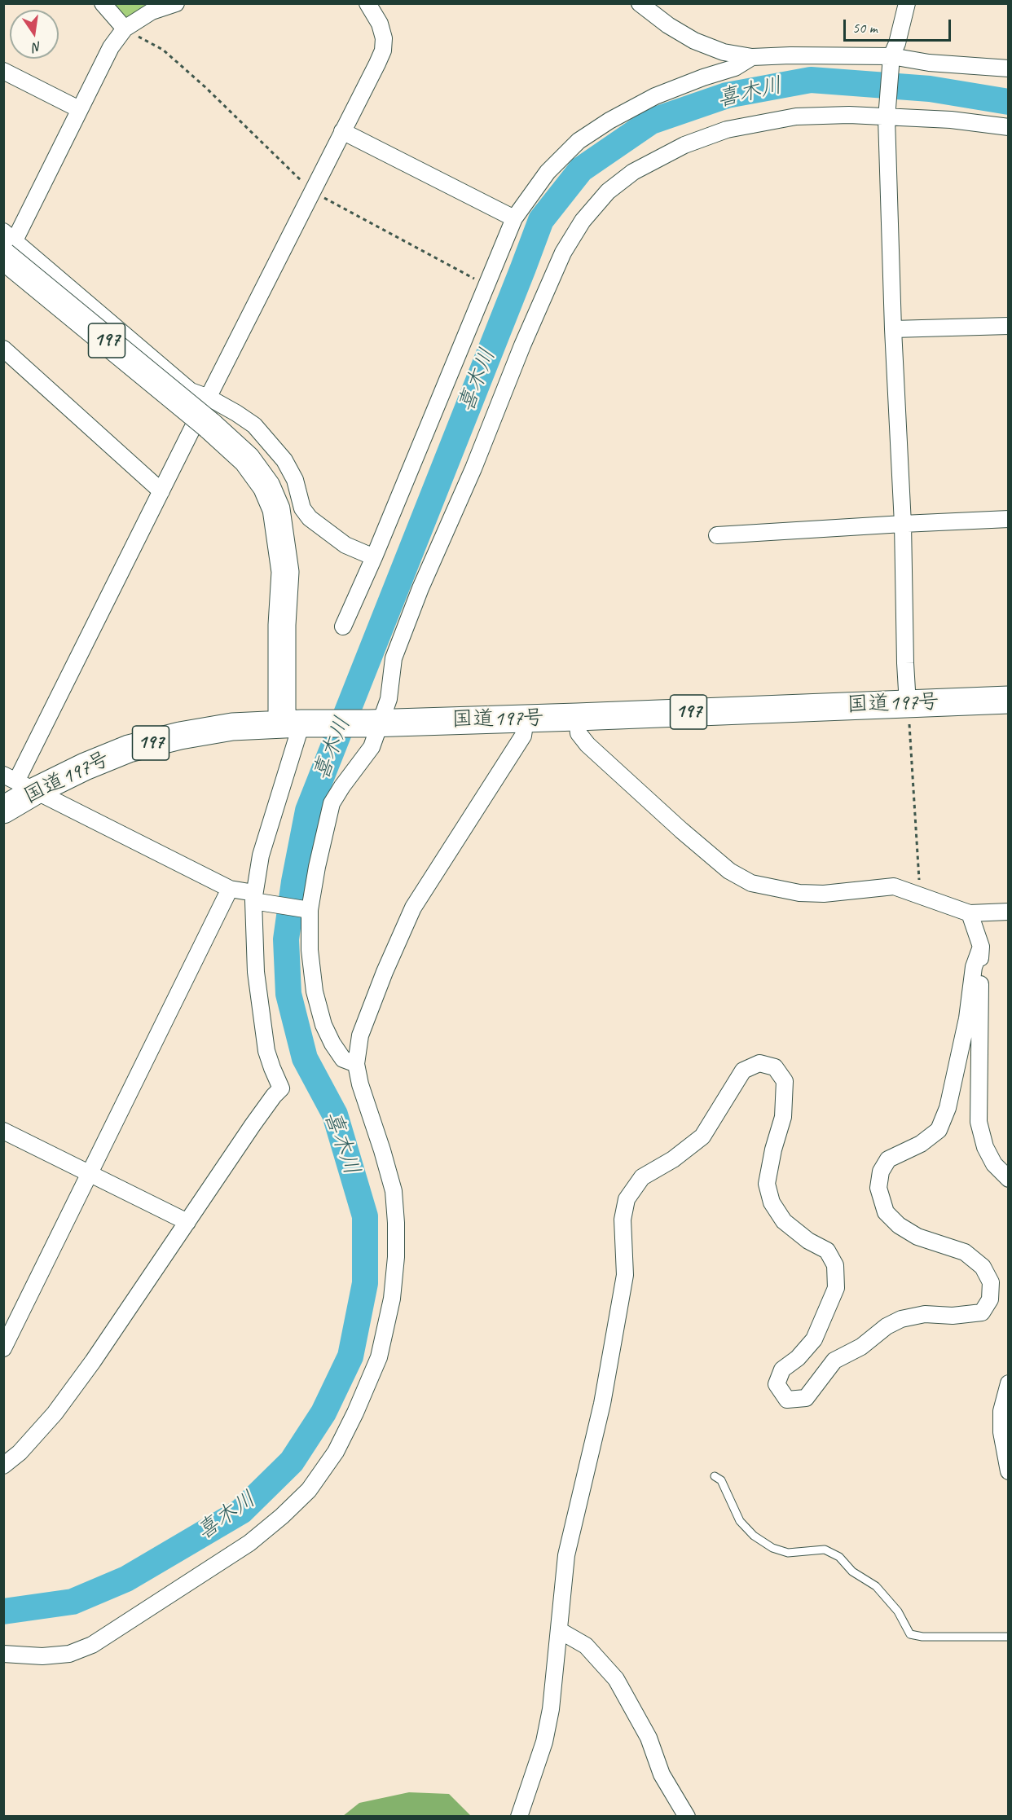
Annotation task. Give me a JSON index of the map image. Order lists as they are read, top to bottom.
{
  "streets": {
    "highway": ["197", "国道197号"]
  },
  "crossings": [
    ["197", "国道197号"]
  ],
  "water": ["喜木川"],
  "scale_bar": "50 m",
  "north": "bottom"
}
